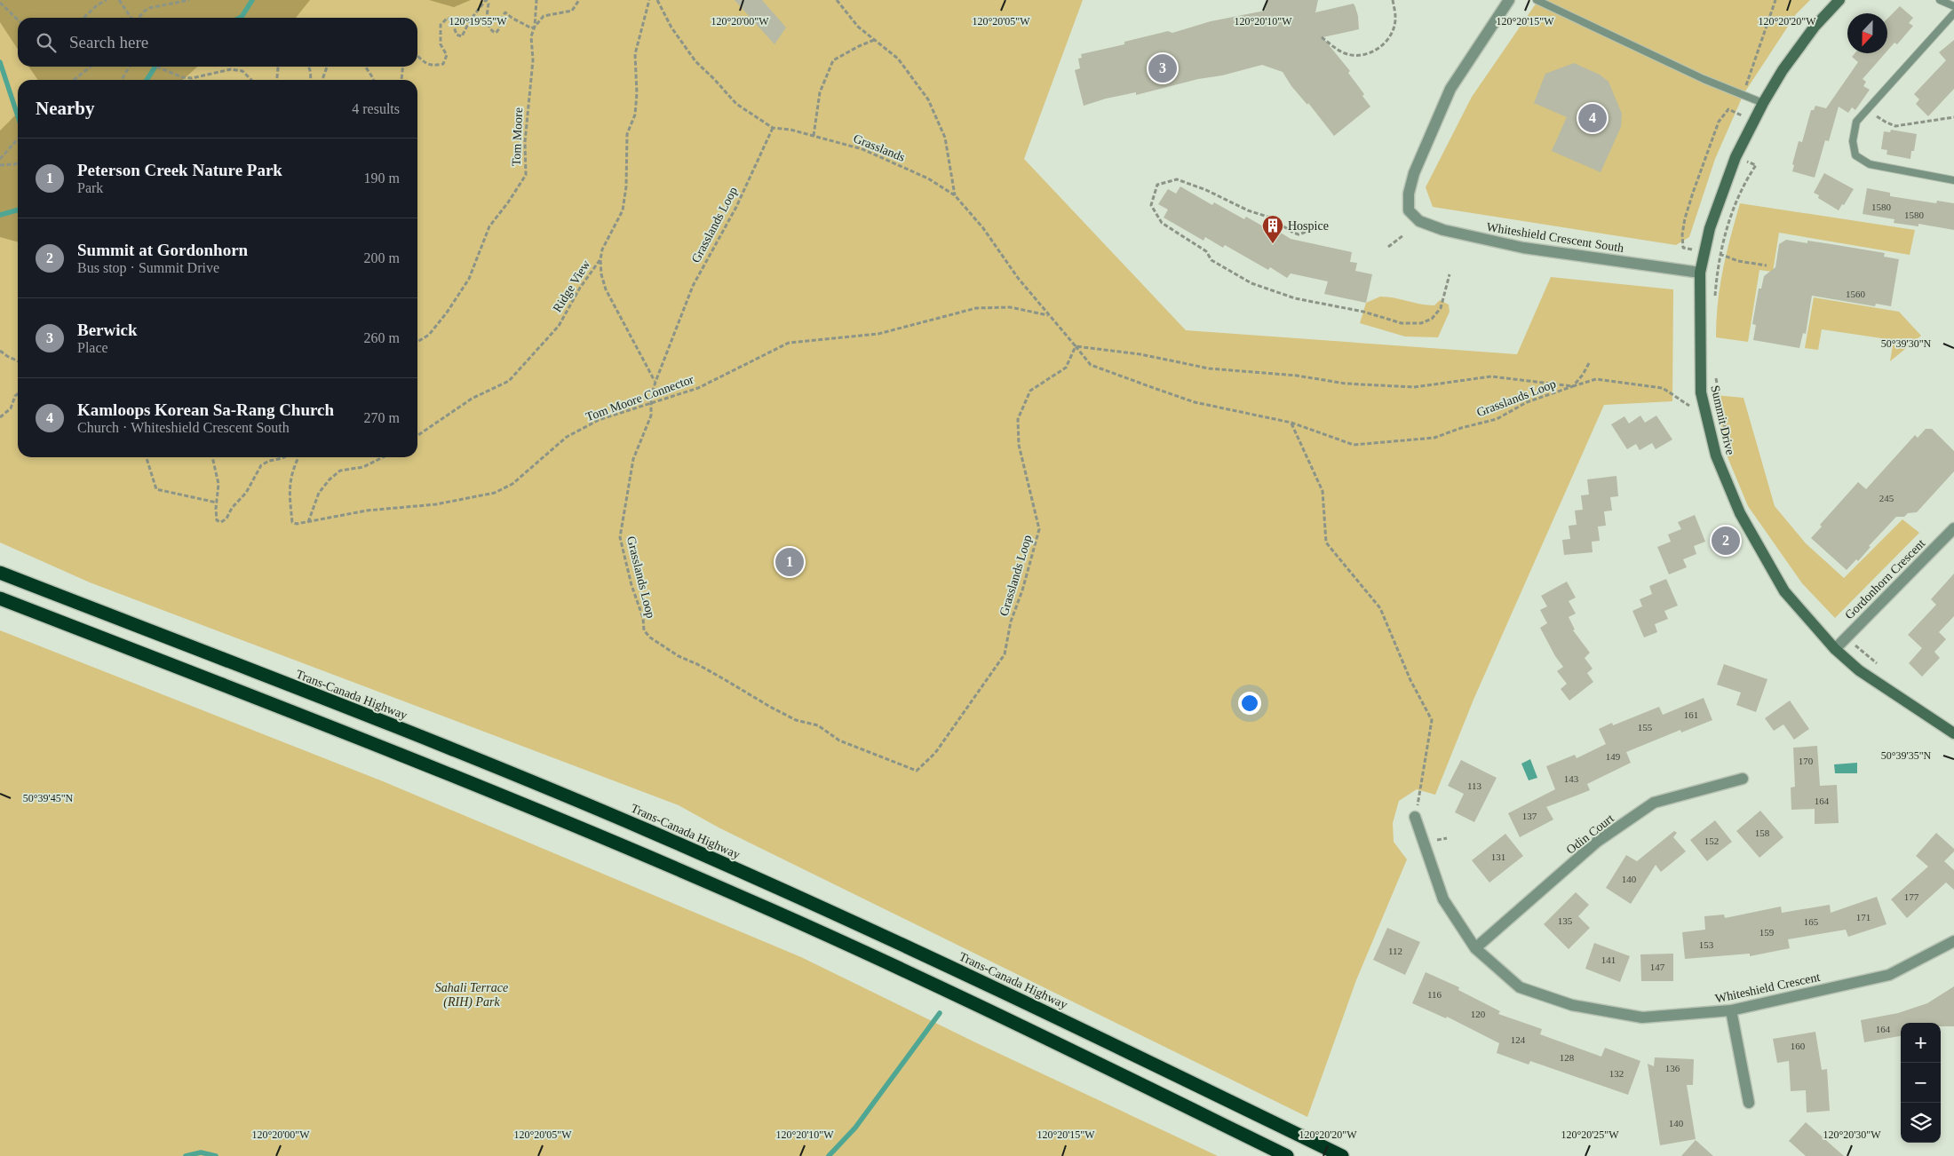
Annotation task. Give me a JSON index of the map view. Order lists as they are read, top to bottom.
{
  "streets": {
    "highway": ["Trans-Canada Highway"],
    "main road": ["Summit Drive"],
    "street": [
      "Whiteshield Crescent South",
      "Gordonhorn Crescent",
      "Odin Court",
      "Whiteshield Crescent"
    ],
    "path": [
      "Tom Moore",
      "Grasslands",
      "Grasslands Loop",
      "Ridge View",
      "Tom Moore Connector"
    ]
  },
  "crossings": [
    ["Grasslands", "Grasslands Loop"],
    ["Grasslands", "Tom Moore Connector"],
    ["Grasslands Loop", "Tom Moore Connector"],
    ["Whiteshield Crescent South", "Summit Drive"],
    ["Summit Drive", "Gordonhorn Crescent"],
    ["Odin Court", "Whiteshield Crescent"]
  ],
  "parks": ["Sahali Terrace (RIH) Park"],
  "places": {
    "building": ["Hospice"]
  },
  "house_numbers": [
    "1580",
    "1580",
    "1560",
    "245",
    "161",
    "155",
    "149",
    "170",
    "143",
    "113",
    "164",
    "137",
    "158",
    "152",
    "131",
    "140",
    "177",
    "171",
    "135",
    "165",
    "159",
    "153",
    "112",
    "141",
    "147",
    "116",
    "120",
    "164",
    "124",
    "160",
    "128",
    "136",
    "132",
    "140"
  ],
  "north": "bottom",
  "page": {
    "search": "Search here",
    "pins": [
      "3",
      "4",
      "2",
      "1"
    ],
    "heading": ["Nearby", "4 results"],
    "list": [
      {
        "mark": "1",
        "name": "Peterson Creek Nature Park",
        "note": "Park",
        "value": "190 m"
      },
      {
        "mark": "2",
        "name": "Summit at Gordonhorn",
        "note": "Bus stop · Summit Drive",
        "value": "200 m"
      },
      {
        "mark": "3",
        "name": "Berwick",
        "note": "Place",
        "value": "260 m"
      },
      {
        "mark": "4",
        "name": "Kamloops Korean Sa-Rang Church",
        "note": "Church · Whiteshield Crescent South",
        "value": "270 m"
      }
    ],
    "map_buttons": ["+", "−"]
  },
  "coordinates": [
    "120°19'55\"W",
    "120°20'00\"W",
    "120°20'05\"W",
    "120°20'10\"W",
    "120°20'15\"W",
    "120°20'20\"W",
    "50°39'30\"N",
    "50°39'35\"N",
    "50°39'45\"N",
    "120°20'25\"W",
    "120°20'30\"W"
  ]
}
